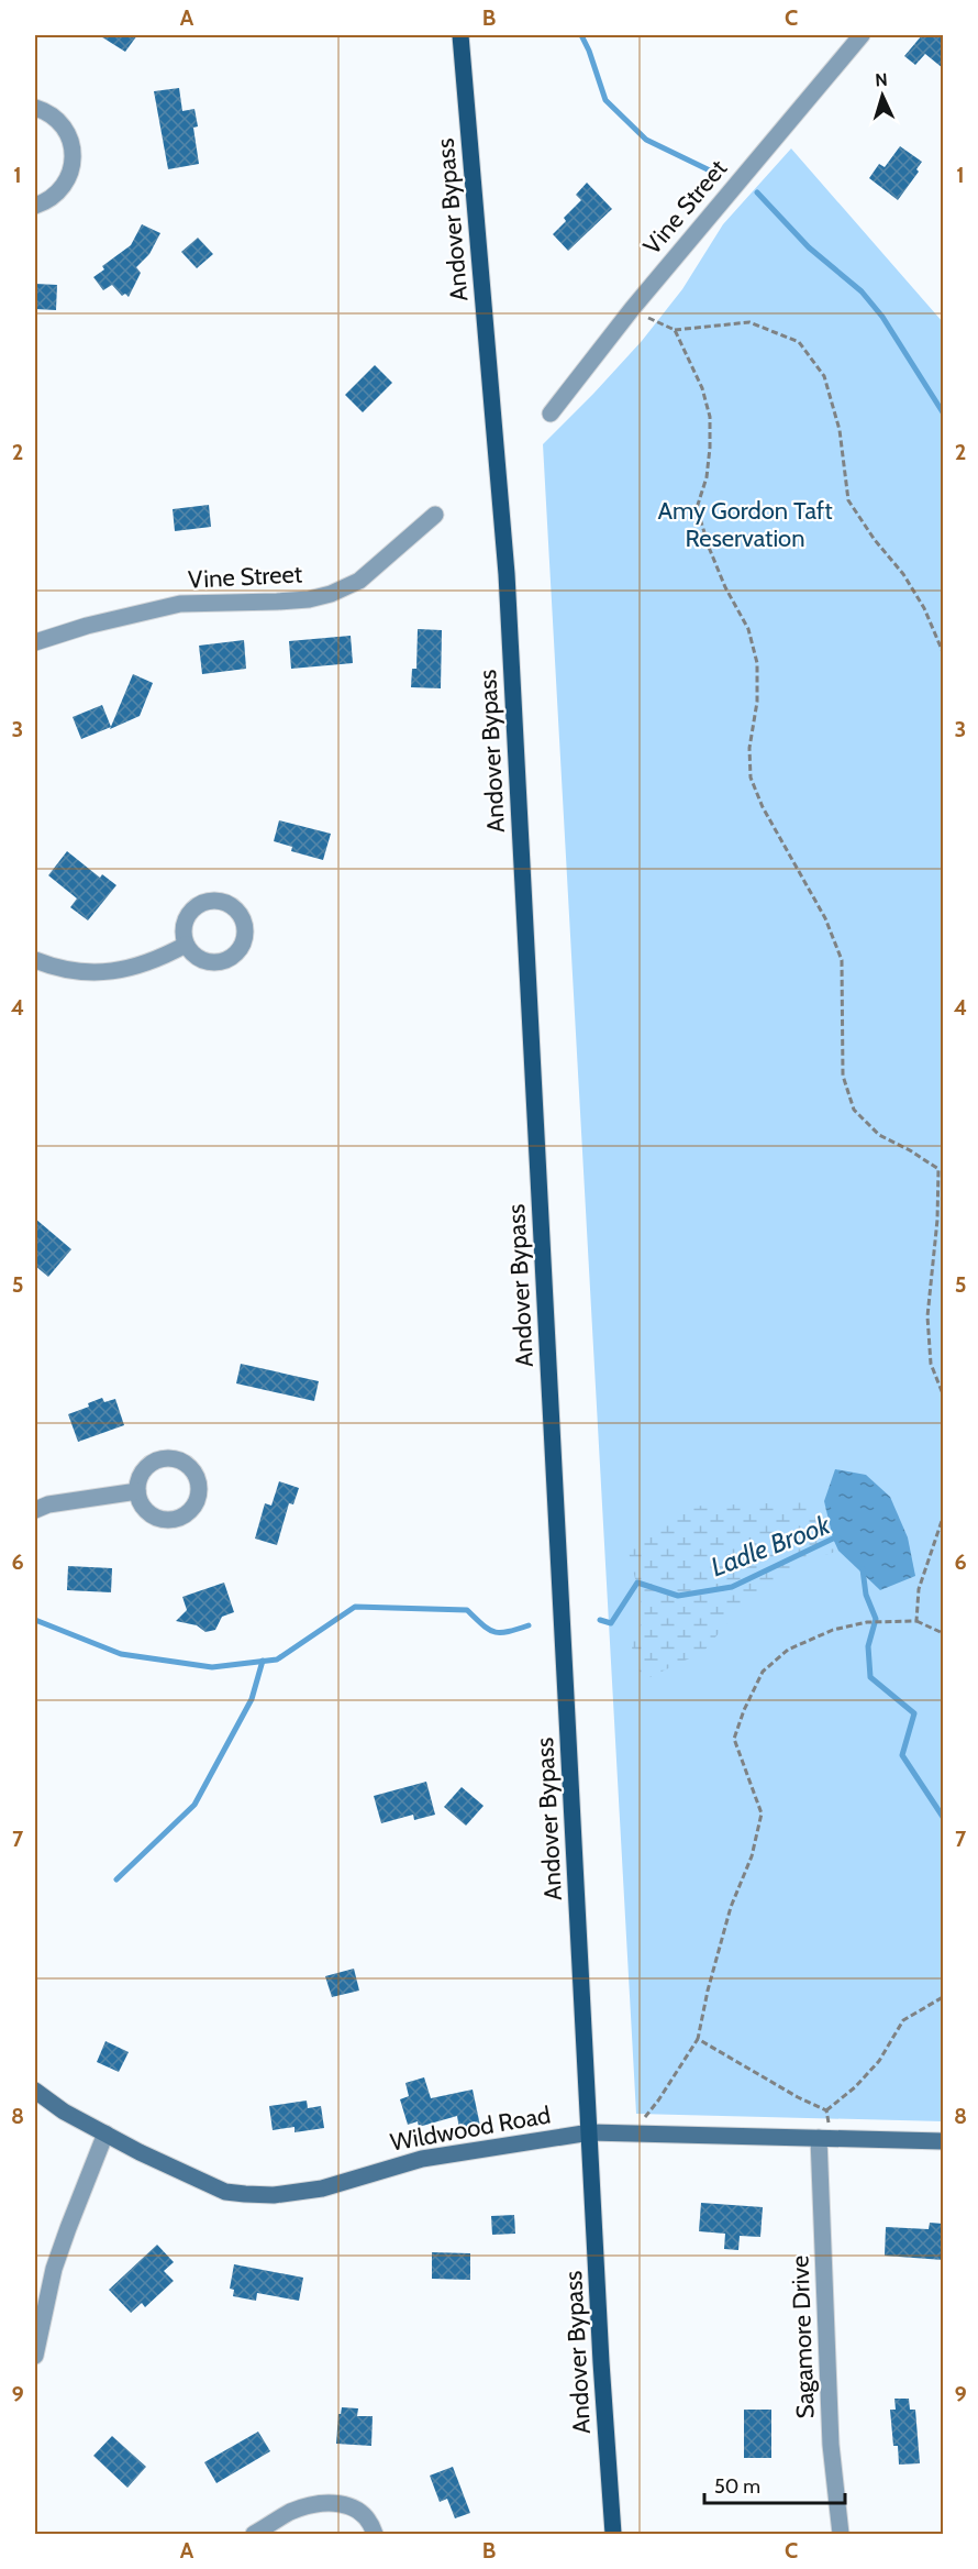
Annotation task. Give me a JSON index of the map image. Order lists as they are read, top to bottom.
{
  "streets": {
    "main road": ["Andover Bypass"],
    "street": ["Vine Street", "Wildwood Road", "Sagamore Drive"]
  },
  "crossings": [
    ["Andover Bypass", "Wildwood Road"],
    ["Wildwood Road", "Sagamore Drive"]
  ],
  "water": ["Ladle Brook"],
  "parks": ["Amy Gordon Taft Reservation"],
  "scale_bar": "50 m",
  "north": "top",
  "grid": {
    "columns": ["A", "B", "C"],
    "rows": [
      "1",
      "2",
      "3",
      "4",
      "5",
      "6",
      "7",
      "8",
      "9"
    ]
  }
}
